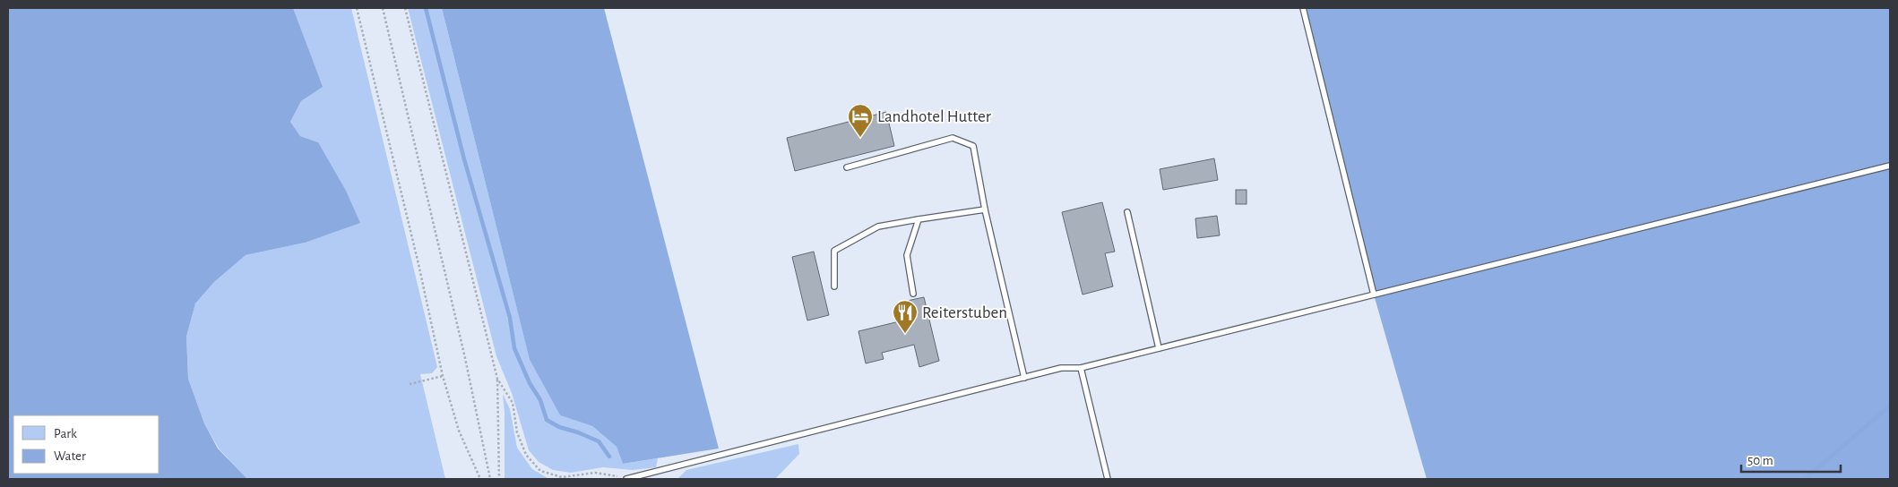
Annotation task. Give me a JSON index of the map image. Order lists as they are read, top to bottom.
{
  "places": {
    "hotel": ["Landhotel Hutter"],
    "restaurant": ["Reiterstuben"]
  },
  "legend": ["Park", "Water"],
  "scale_bar": "50 m"
}
